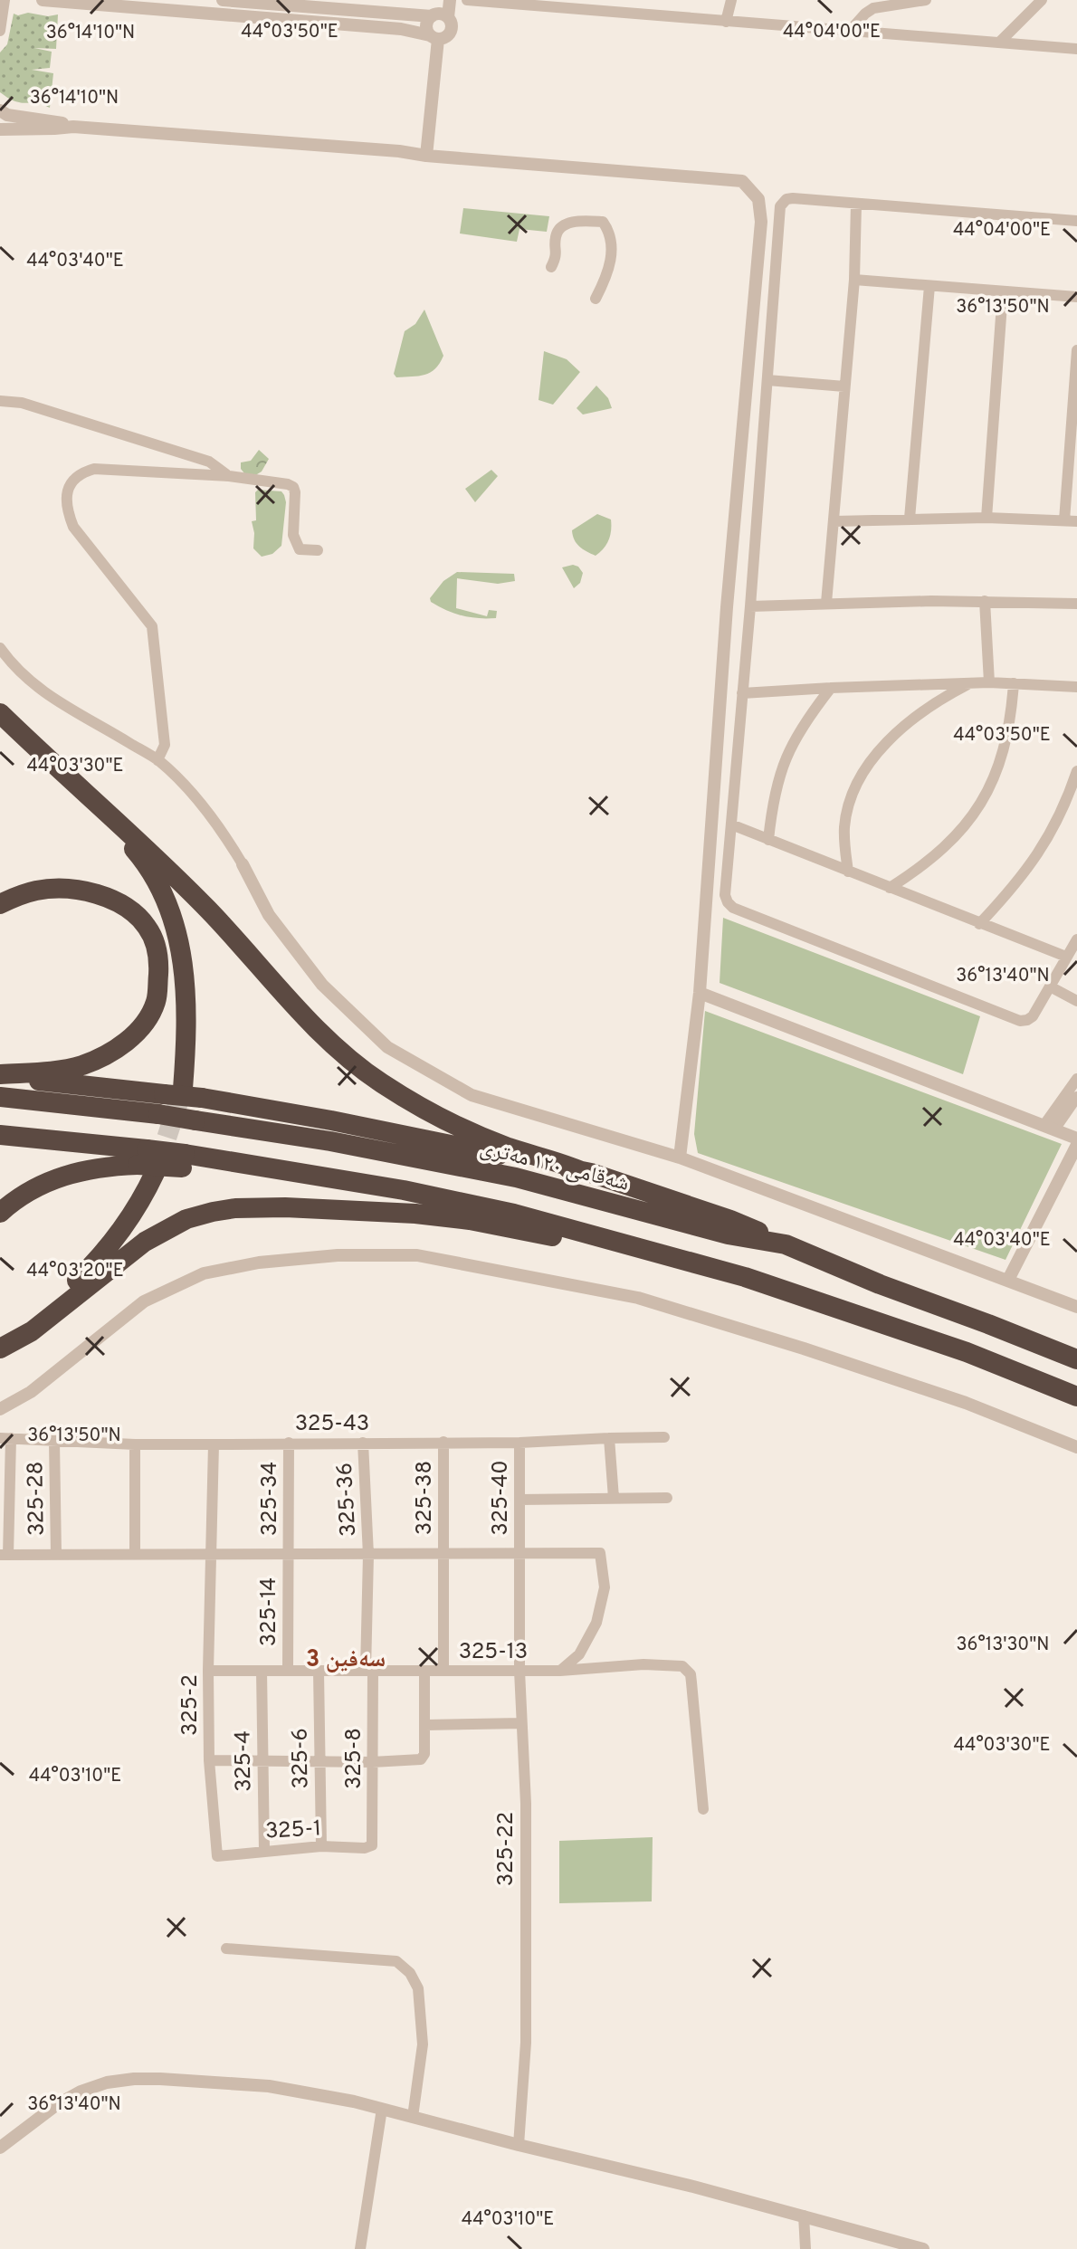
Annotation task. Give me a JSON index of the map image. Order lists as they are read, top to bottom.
{
  "streets": {
    "highway": ["شەقامی ١٢٠ مەتری"],
    "street": [
      "325-43",
      "325-38",
      "325-40",
      "325-28",
      "325-34",
      "325-36",
      "325-14",
      "325-13",
      "325-2",
      "325-6",
      "325-8",
      "325-4",
      "325-1",
      "325-22"
    ]
  },
  "crossings": [
    ["325-43", "325-38"],
    ["325-43", "325-40"],
    ["325-43", "325-28"],
    ["325-43", "325-34"],
    ["325-43", "325-36"],
    ["325-43", "325-2"],
    ["325-38", "325-13"],
    ["325-40", "325-22"],
    ["325-34", "325-14"],
    ["325-36", "325-13"],
    ["325-36", "325-8"],
    ["325-14", "325-13"],
    ["325-13", "325-2"],
    ["325-13", "325-6"],
    ["325-13", "325-8"],
    ["325-13", "325-4"],
    ["325-13", "325-22"],
    ["325-2", "325-1"],
    ["325-6", "325-1"],
    ["325-8", "325-1"],
    ["325-4", "325-1"]
  ],
  "districts": ["سەفین 3"],
  "coordinates": [
    "44°03'50\"E",
    "44°04'00\"E",
    "36°14'10\"N",
    "44°03'40\"E",
    "36°13'50\"N",
    "44°03'30\"E",
    "36°13'40\"N",
    "44°03'20\"E",
    "36°13'30\"N",
    "44°03'10\"E"
  ]
}
